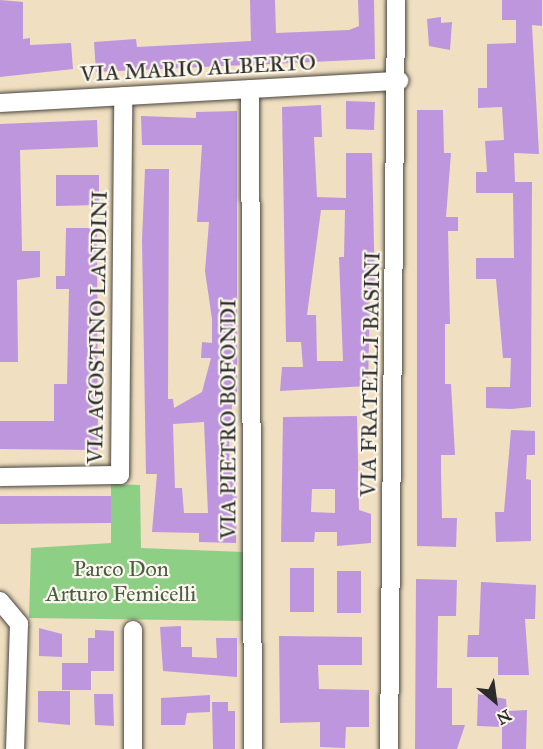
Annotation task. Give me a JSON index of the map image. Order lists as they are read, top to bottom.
{
  "streets": {
    "street": [
      "VIA MARIO ALBERTO",
      "VIA AGOSTINO LANDINI",
      "VIA FRATELLI BASINI",
      "VIA PIETRO BOFONDI"
    ]
  },
  "crossings": [
    ["VIA MARIO ALBERTO", "VIA AGOSTINO LANDINI"],
    ["VIA MARIO ALBERTO", "VIA FRATELLI BASINI"],
    ["VIA MARIO ALBERTO", "VIA PIETRO BOFONDI"]
  ],
  "parks": ["Parco Don Arturo Femicelli"],
  "north": "bottom right"
}
